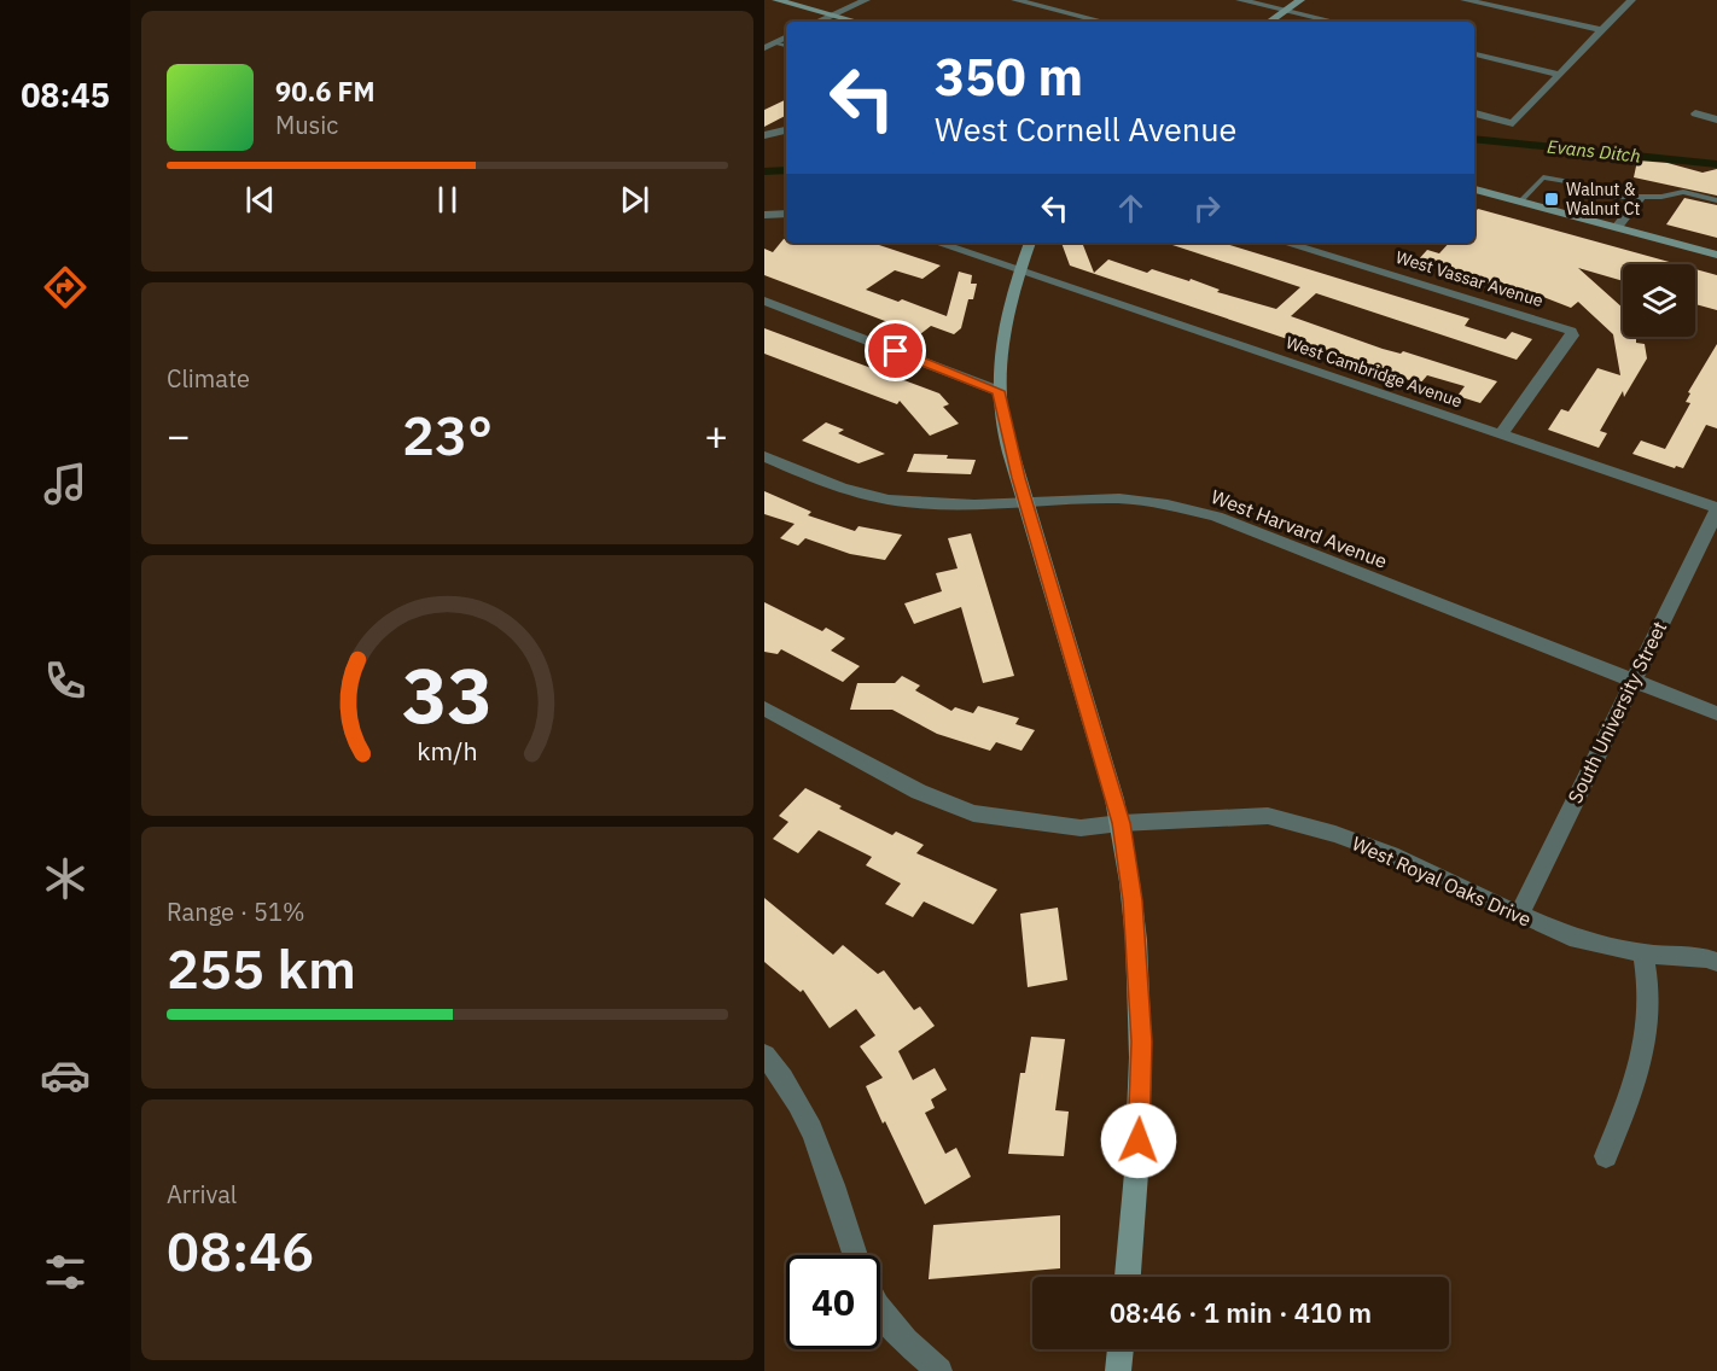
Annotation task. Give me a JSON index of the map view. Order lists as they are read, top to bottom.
{
  "streets": {
    "street": [
      "West Vassar Avenue",
      "West Cambridge Avenue",
      "West Harvard Avenue",
      "South University Street",
      "West Royal Oaks Drive"
    ]
  },
  "crossings": [
    ["West Vassar Avenue", "West Cambridge Avenue"],
    ["West Cambridge Avenue", "South University Street"],
    ["West Harvard Avenue", "South University Street"],
    ["South University Street", "West Royal Oaks Drive"]
  ],
  "water": ["Evans Ditch"],
  "places": {
    "transit": ["Walnut & Walnut Ct"]
  },
  "page": {
    "tabs": "08:45",
    "turn": ["350 m", "West Cornell Avenue"],
    "song": ["90.6 FM", "Music"],
    "tile": [
      "Climate",
      ["Range · 51%", "255 km"],
      ["Arrival", "08:46"]
    ],
    "heat": ["−", "23°", "+"],
    "limit": "40",
    "trip": "08:46 · 1 min · 410 m",
    "gauge": ["33", "km/h"]
  }
}
